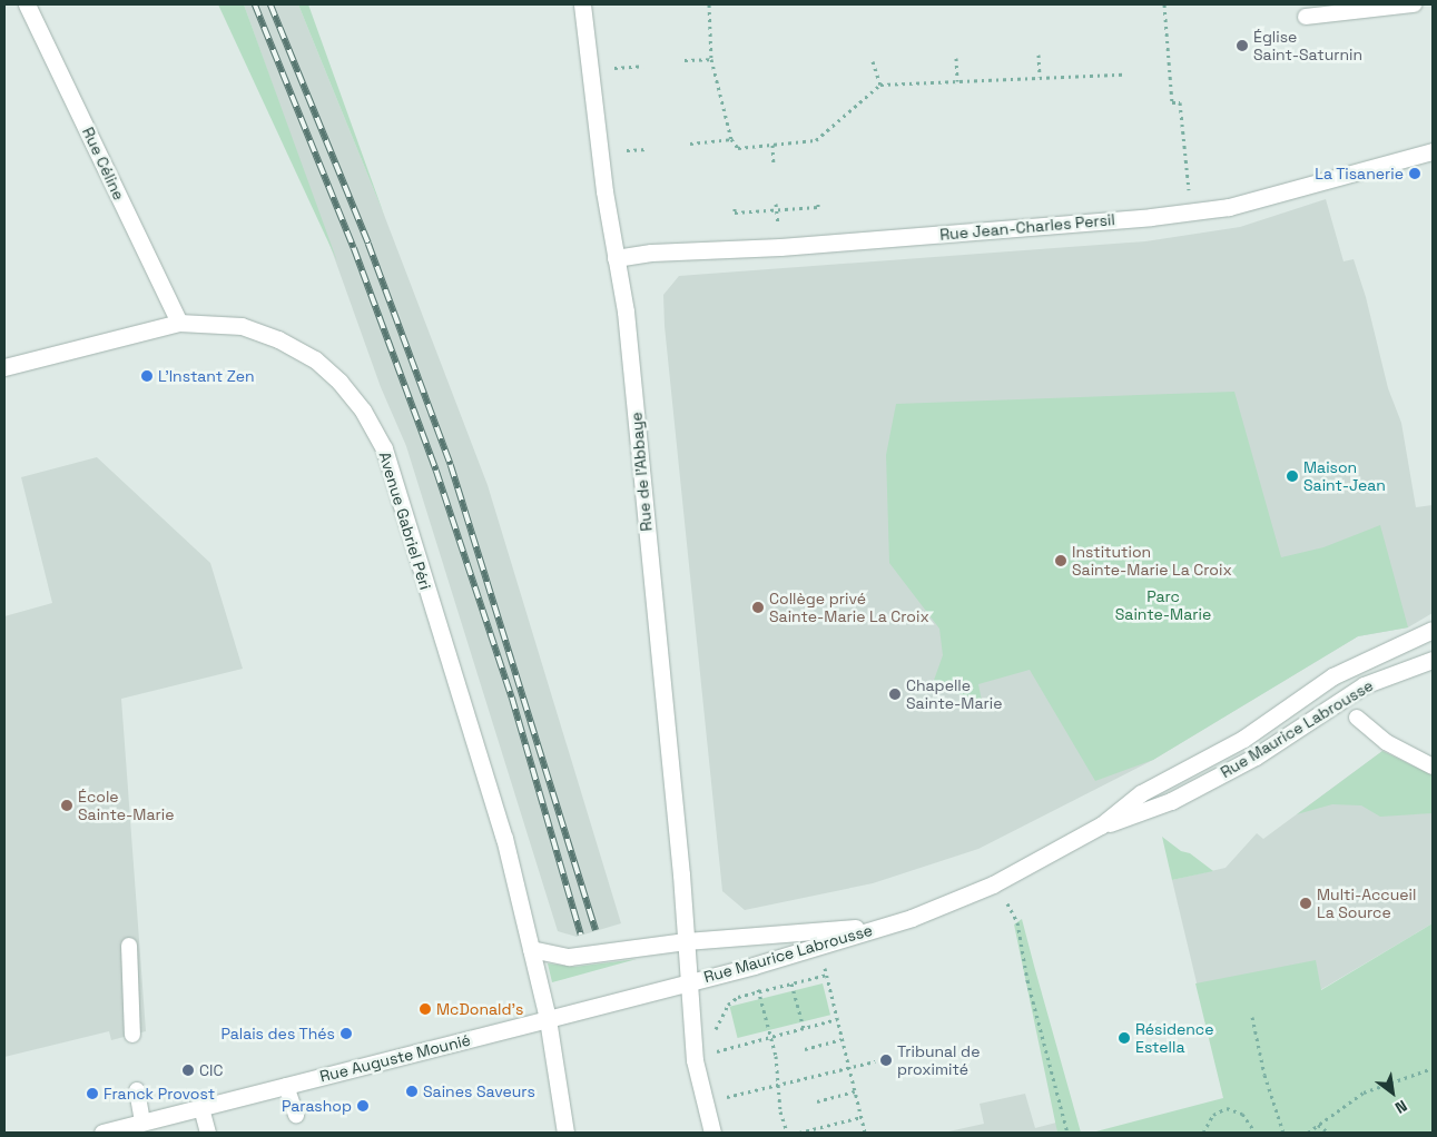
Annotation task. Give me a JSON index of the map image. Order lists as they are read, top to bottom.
{
  "streets": {
    "street": [
      "Rue Céline",
      "Rue Jean-Charles Persil",
      "Rue de l'Abbaye",
      "Avenue Gabriel Péri",
      "Rue Maurice Labrousse",
      "Rue Auguste Mounié"
    ]
  },
  "crossings": [
    ["Rue Céline", "Avenue Gabriel Péri"],
    ["Rue Jean-Charles Persil", "Rue de l'Abbaye"],
    ["Rue de l'Abbaye", "Rue Maurice Labrousse"],
    ["Rue de l'Abbaye", "Rue Auguste Mounié"],
    ["Avenue Gabriel Péri", "Rue Auguste Mounié"],
    ["Rue Maurice Labrousse", "Rue Auguste Mounié"]
  ],
  "parks": ["Parc Sainte-Marie"],
  "places": [
    "Église Saint-Saturnin",
    "La Tisanerie",
    "L'Instant Zen",
    "Maison Saint-Jean",
    "Institution Sainte-Marie La Croix",
    "Collège privé Sainte-Marie La Croix",
    "Chapelle Sainte-Marie",
    "École Sainte-Marie",
    "Multi-Accueil La Source",
    "McDonald's",
    "Palais des Thés",
    "Résidence Estella",
    "Tribunal de proximité",
    "CIC",
    "Saines Saveurs",
    "Franck Provost",
    "Parashop"
  ],
  "north": "bottom right"
}
